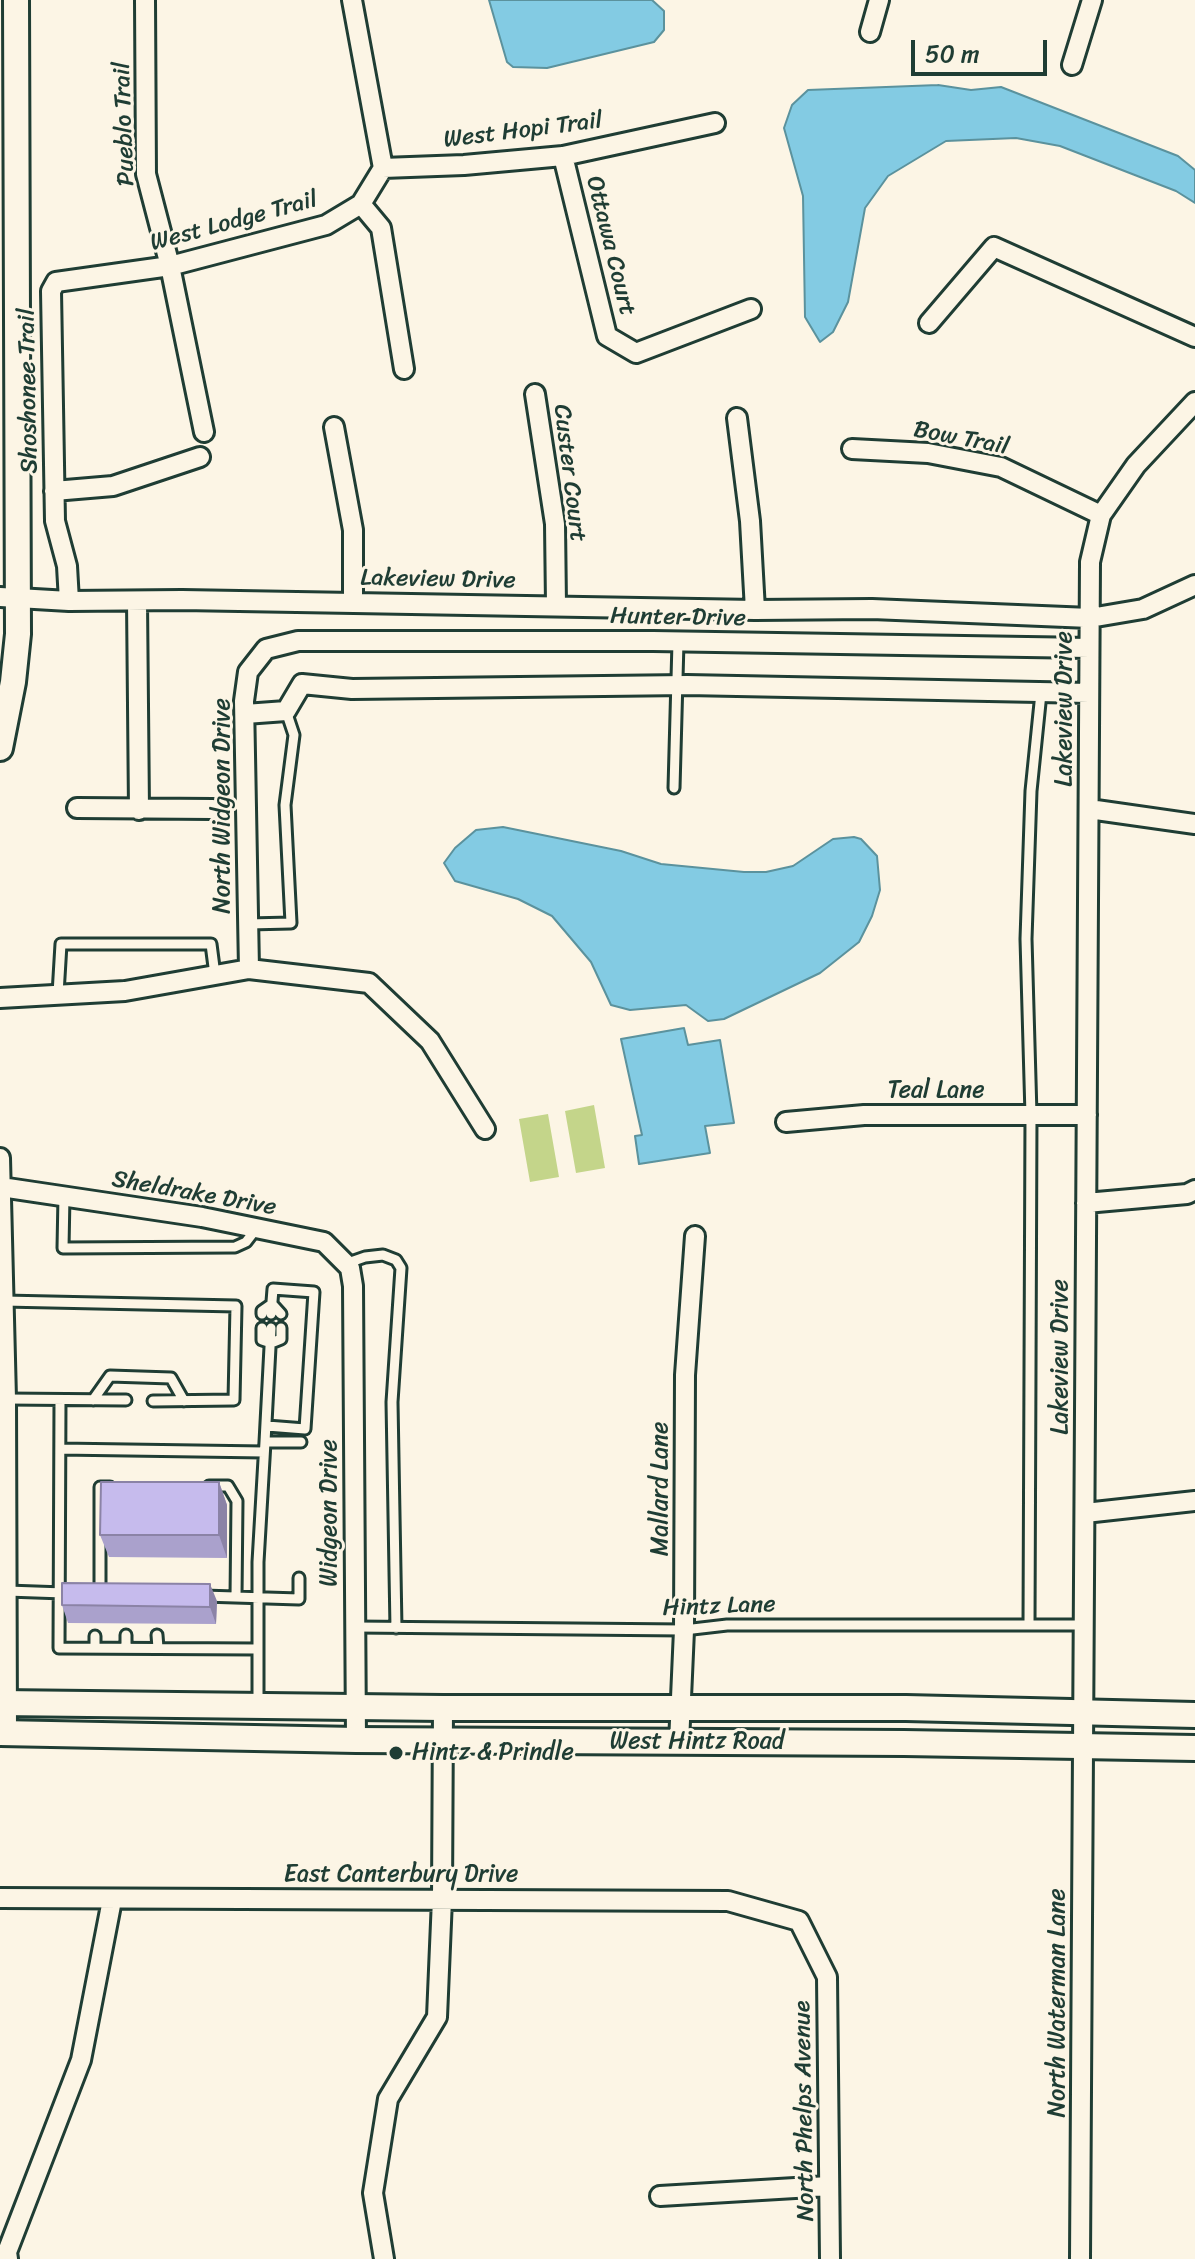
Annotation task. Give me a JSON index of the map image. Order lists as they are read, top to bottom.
{
  "streets": {
    "main road": ["West Hintz Road"],
    "street": [
      "Pueblo Trail",
      "West Hopi Trail",
      "West Lodge Trail",
      "Ottawa Court",
      "Shoshonee Trail",
      "Bow Trail",
      "Custer Court",
      "Lakeview Drive",
      "Hunter Drive",
      "North Widgeon Drive",
      "Teal Lane",
      "Sheldrake Drive",
      "Mallard Lane",
      "Widgeon Drive",
      "East Canterbury Drive",
      "North Waterman Lane",
      "North Phelps Avenue"
    ],
    "lane": ["Hintz Lane"]
  },
  "crossings": [
    ["Pueblo Trail", "West Lodge Trail"],
    ["West Hopi Trail", "West Lodge Trail"],
    ["West Hopi Trail", "Ottawa Court"],
    ["West Lodge Trail", "Shoshonee Trail"],
    ["Shoshonee Trail", "Lakeview Drive"],
    ["Custer Court", "Lakeview Drive"],
    ["Lakeview Drive", "Hunter Drive"],
    ["Lakeview Drive", "Teal Lane"],
    ["Lakeview Drive", "Hintz Lane"],
    ["Lakeview Drive", "West Hintz Road"],
    ["Lakeview Drive", "North Waterman Lane"],
    ["Hunter Drive", "North Widgeon Drive"],
    ["Sheldrake Drive", "Widgeon Drive"],
    ["Mallard Lane", "Hintz Lane"],
    ["Mallard Lane", "West Hintz Road"],
    ["Widgeon Drive", "Hintz Lane"],
    ["Widgeon Drive", "West Hintz Road"],
    ["West Hintz Road", "North Waterman Lane"],
    ["East Canterbury Drive", "North Phelps Avenue"]
  ],
  "places": ["Hintz & Prindle"],
  "scale_bar": "50 m"
}
